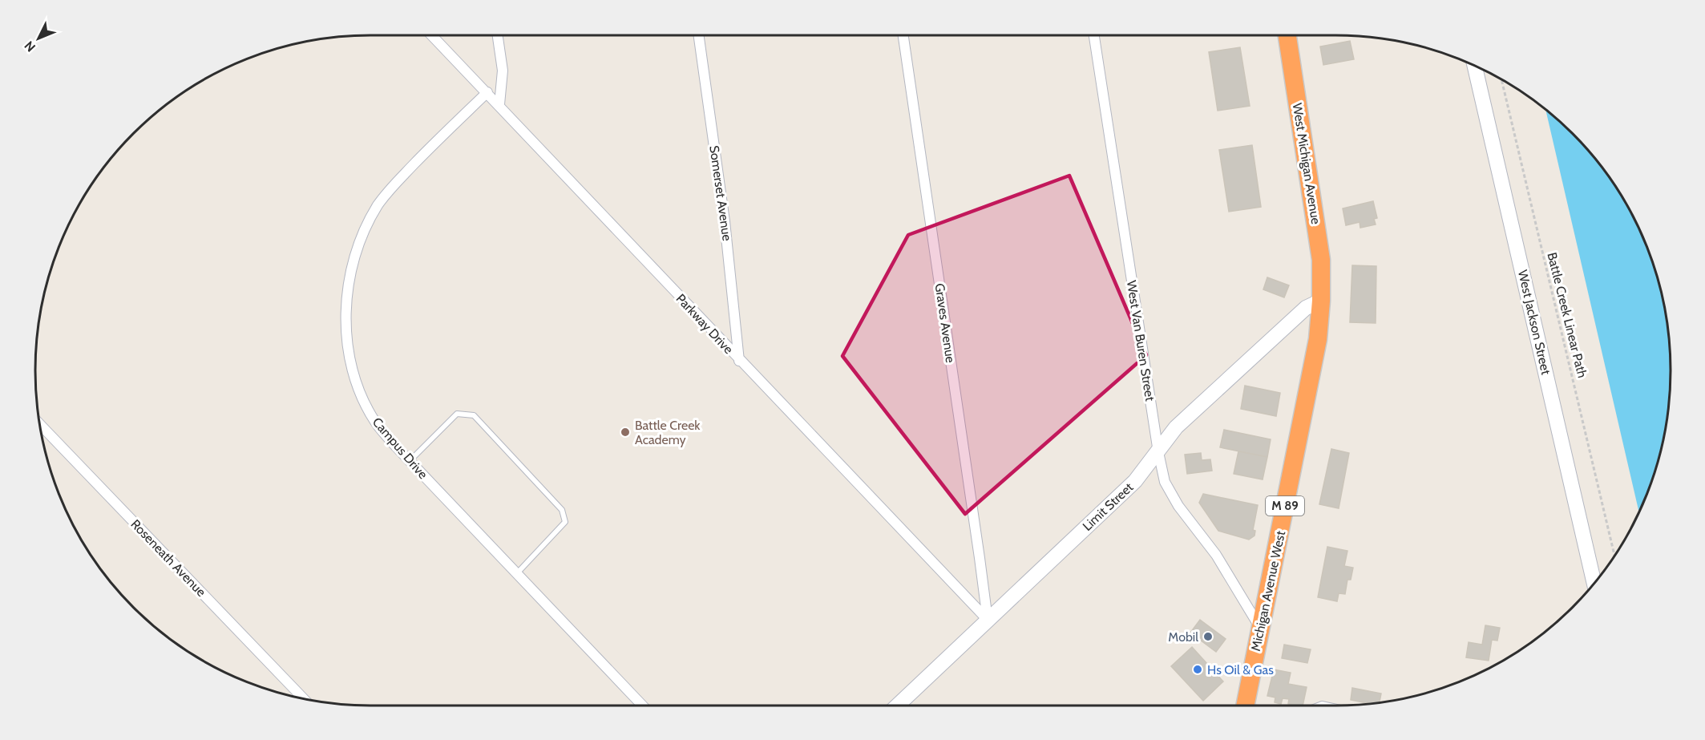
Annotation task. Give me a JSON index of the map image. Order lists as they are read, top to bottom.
{
  "streets": {
    "highway": ["West Michigan Avenue", "M 89", "Michigan Avenue West"],
    "street": [
      "Somerset Avenue",
      "West Jackson Street",
      "Graves Avenue",
      "Parkway Drive",
      "West Van Buren Street",
      "Campus Drive",
      "Limit Street",
      "Roseneath Avenue"
    ],
    "path": ["Battle Creek Linear Path"]
  },
  "crossings": [
    ["West Michigan Avenue", "Limit Street"],
    ["West Michigan Avenue", "Michigan Avenue West"],
    ["Somerset Avenue", "Parkway Drive"],
    ["Graves Avenue", "Parkway Drive"],
    ["Graves Avenue", "Limit Street"],
    ["Parkway Drive", "Campus Drive"],
    ["Parkway Drive", "Limit Street"],
    ["West Van Buren Street", "Limit Street"],
    ["West Van Buren Street", "Michigan Avenue West"],
    ["Limit Street", "Michigan Avenue West"]
  ],
  "places": ["Battle Creek Academy", "Mobil", "Hs Oil & Gas"],
  "north": "bottom left"
}
